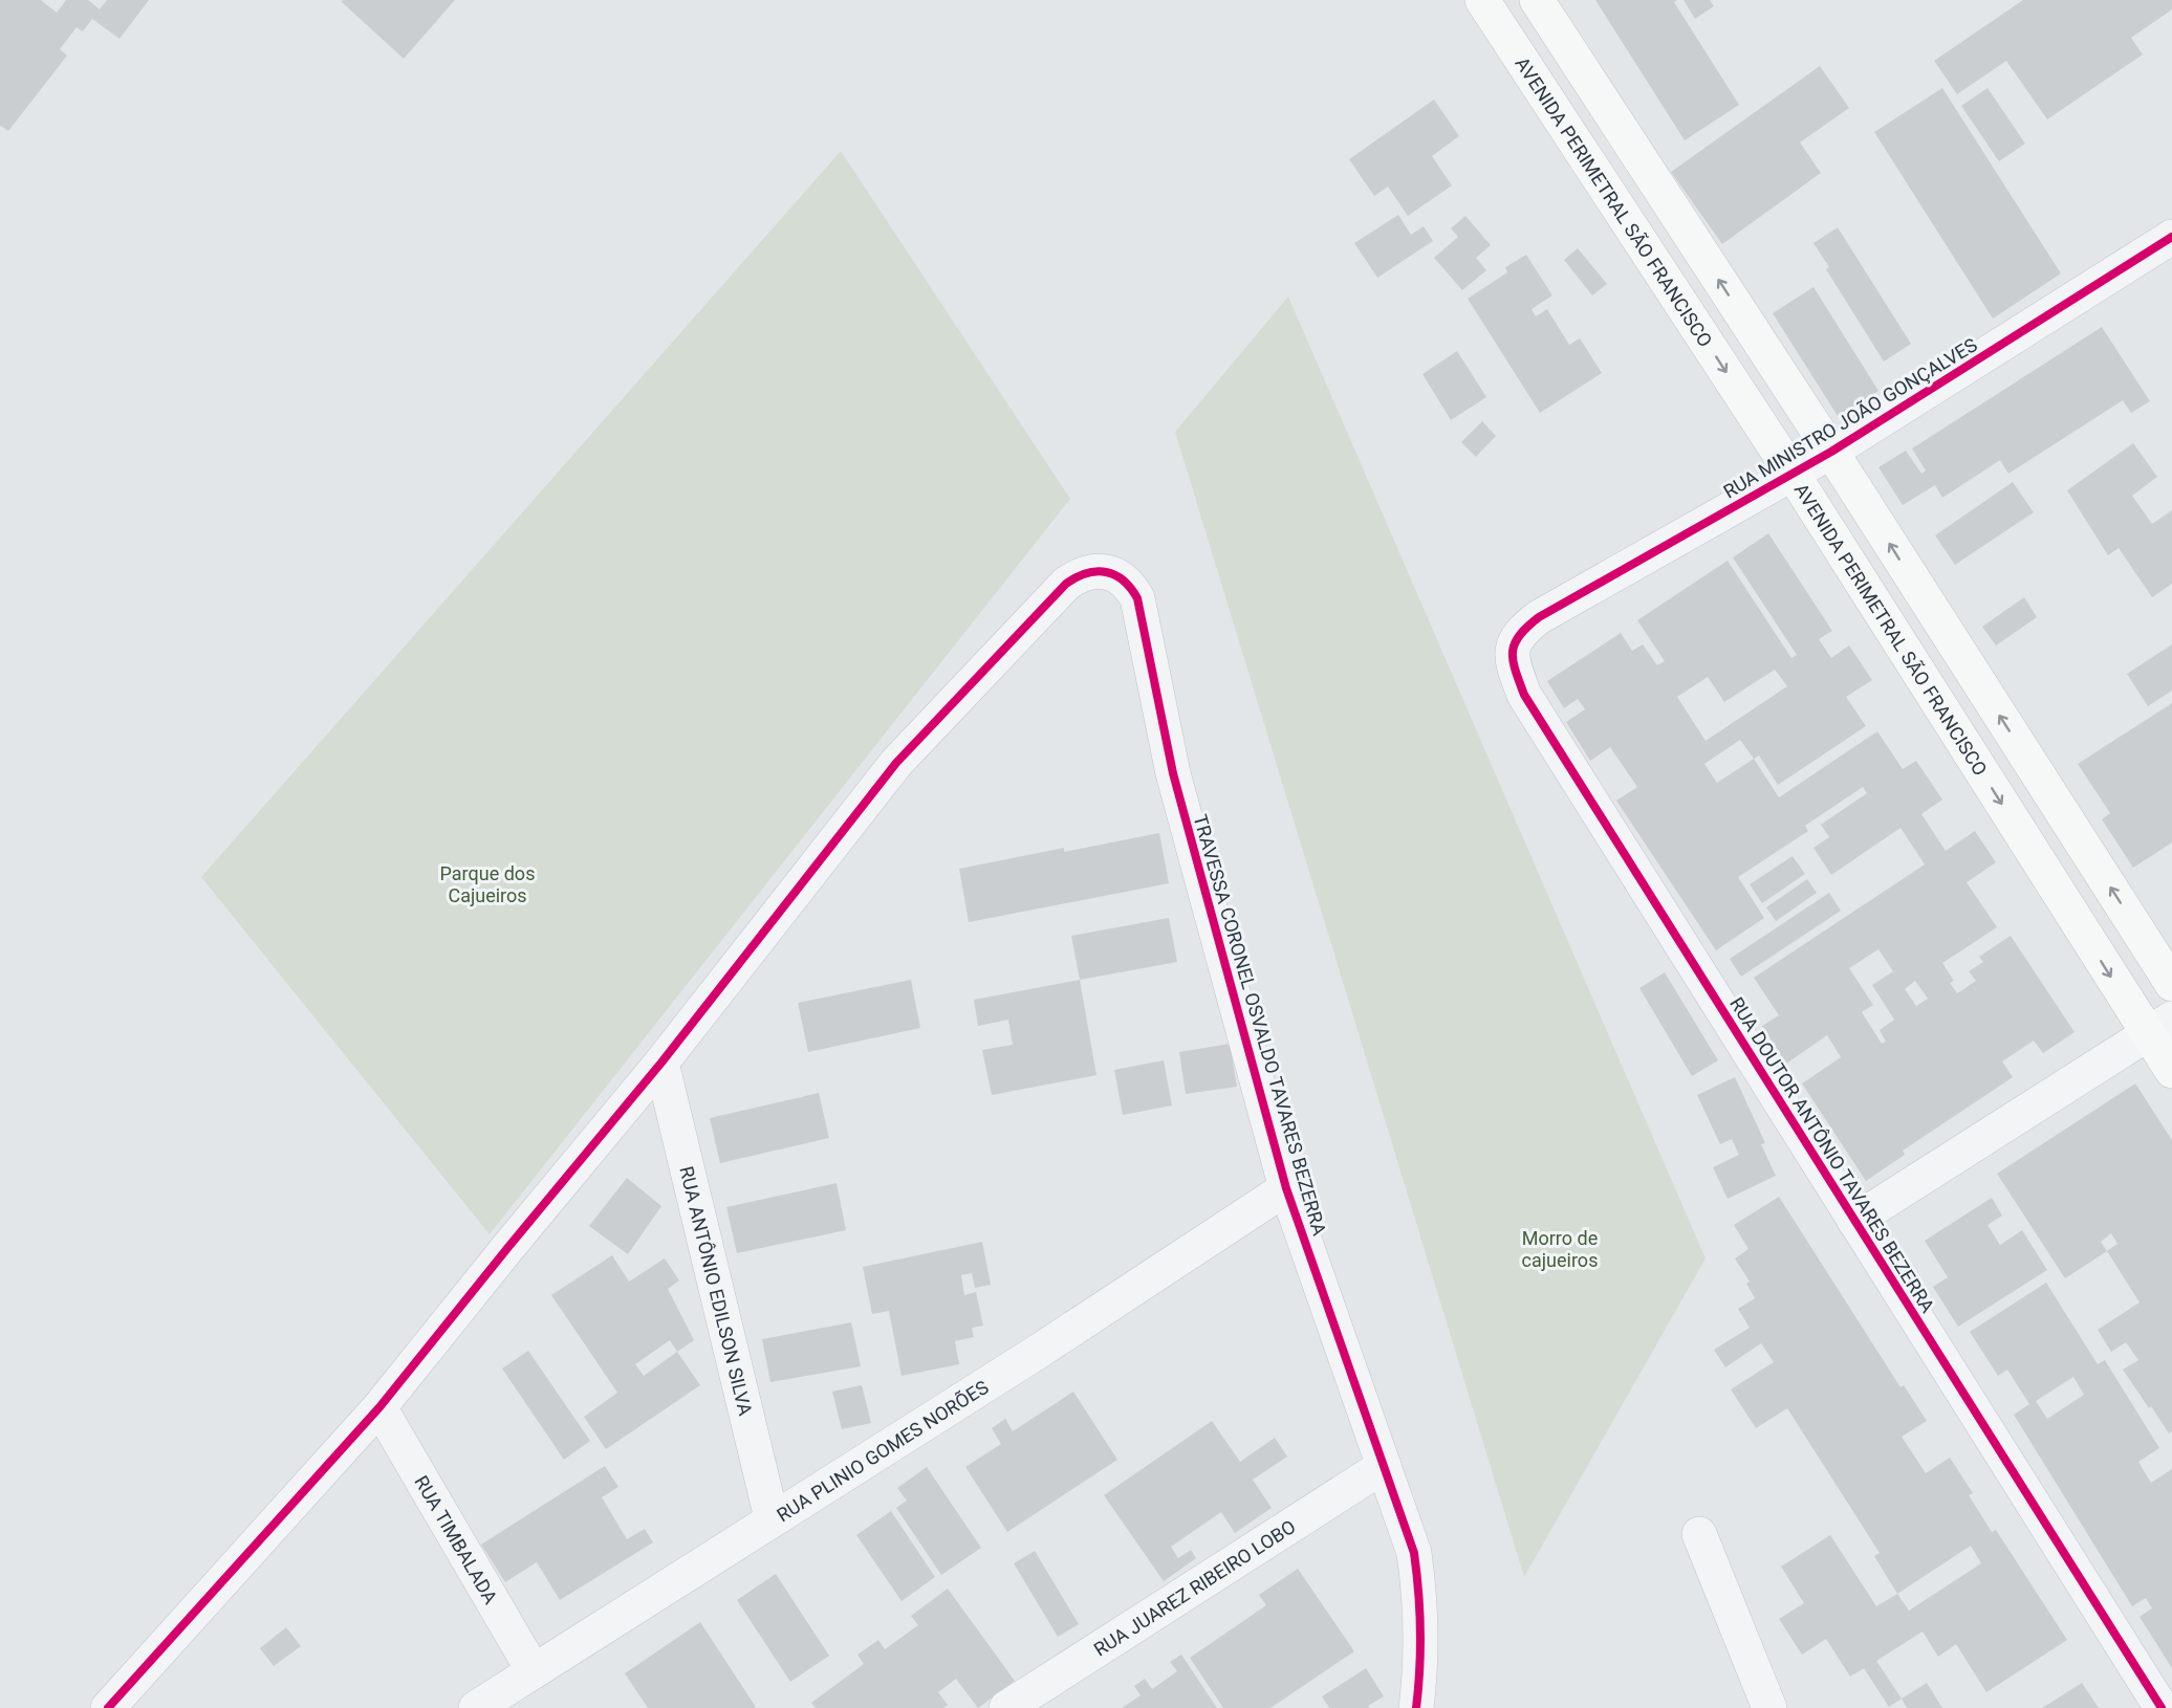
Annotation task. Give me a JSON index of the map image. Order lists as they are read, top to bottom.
{
  "streets": {
    "main road": ["AVENIDA PERIMETRAL SÃO FRANCISCO"],
    "street": [
      "RUA MINISTRO JOÃO GONÇALVES",
      "TRAVESSA CORONEL OSVALDO TAVARES BEZERRA",
      "RUA DOUTOR ANTÔNIO TAVARES BEZERRA",
      "RUA ANTÔNIO EDILSON SILVA",
      "RUA PLINIO GOMES NORÕES",
      "RUA TIMBALADA",
      "RUA JUAREZ RIBEIRO LOBO"
    ]
  },
  "crossings": [
    ["AVENIDA PERIMETRAL SÃO FRANCISCO", "RUA MINISTRO JOÃO GONÇALVES"],
    ["RUA MINISTRO JOÃO GONÇALVES", "RUA DOUTOR ANTÔNIO TAVARES BEZERRA"],
    ["TRAVESSA CORONEL OSVALDO TAVARES BEZERRA", "RUA ANTÔNIO EDILSON SILVA"],
    ["TRAVESSA CORONEL OSVALDO TAVARES BEZERRA", "RUA PLINIO GOMES NORÕES"],
    ["TRAVESSA CORONEL OSVALDO TAVARES BEZERRA", "RUA JUAREZ RIBEIRO LOBO"],
    ["RUA ANTÔNIO EDILSON SILVA", "RUA PLINIO GOMES NORÕES"],
    ["RUA PLINIO GOMES NORÕES", "RUA TIMBALADA"]
  ],
  "parks": ["Parque dos Cajueiros", "Morro de cajueiros"]
}
